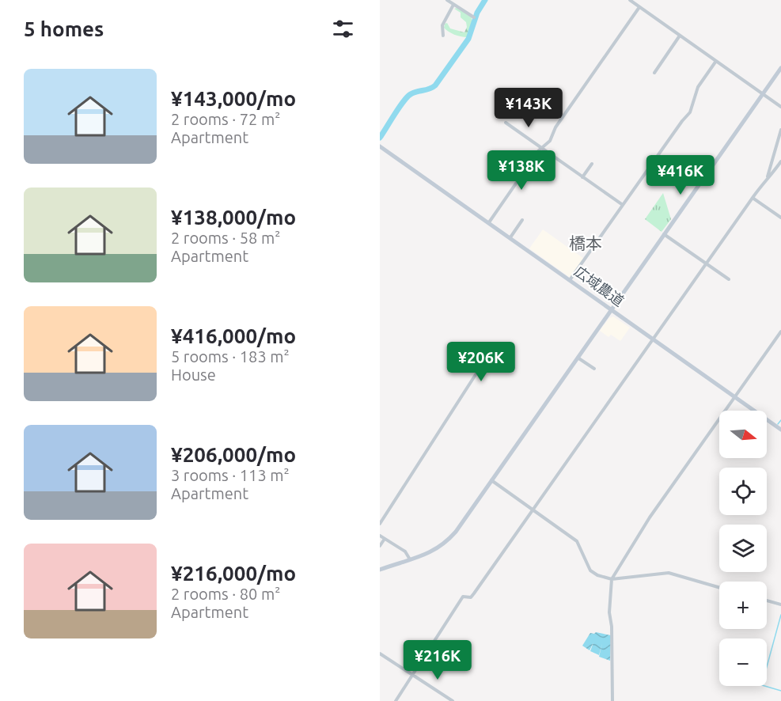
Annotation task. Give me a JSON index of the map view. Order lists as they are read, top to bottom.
{
  "streets": {
    "street": ["広域農道"]
  },
  "districts": ["橋本"],
  "north": "right",
  "page": {
    "heading": "5 homes",
    "list": [
      {
        "name": "¥143,000/mo",
        "note": "2 rooms · 72 m² · Apartment"
      },
      {
        "name": "¥138,000/mo",
        "note": "2 rooms · 58 m² · Apartment"
      },
      {
        "name": "¥416,000/mo",
        "note": "5 rooms · 183 m² · House"
      },
      {
        "name": "¥206,000/mo",
        "note": "3 rooms · 113 m² · Apartment"
      },
      {
        "name": "¥216,000/mo",
        "note": "2 rooms · 80 m² · Apartment"
      }
    ],
    "price": [
      "¥143K",
      "¥138K",
      "¥416K",
      "¥206K",
      "¥216K"
    ],
    "map_buttons": ["+", "−"]
  }
}
